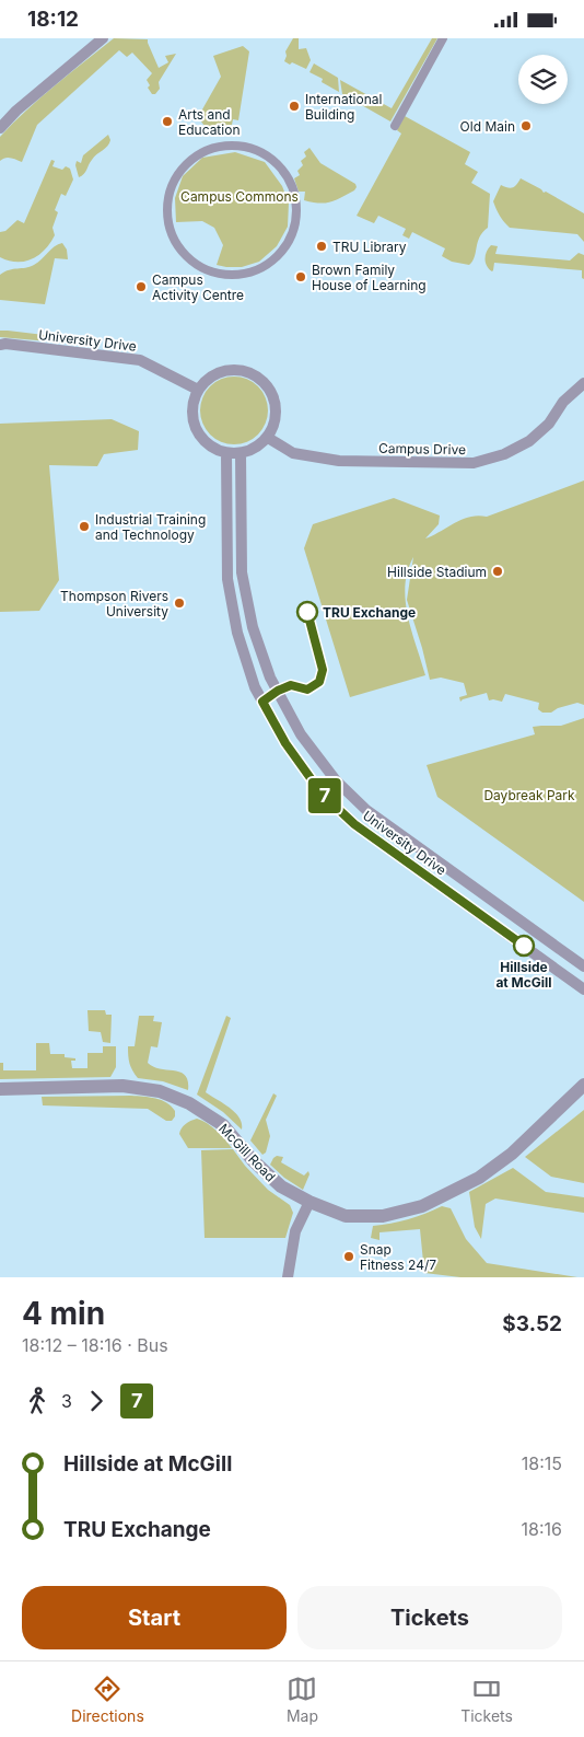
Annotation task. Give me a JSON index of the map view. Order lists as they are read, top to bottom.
{
  "streets": {
    "street": ["University Drive", "Campus Drive", "McGill Road"]
  },
  "crossings": [
    ["University Drive", "Campus Drive"]
  ],
  "parks": ["Campus Commons", "Daybreak Park"],
  "places": [
    "International Building",
    "Arts and Education",
    "Old Main",
    "TRU Library",
    "Brown Family House of Learning",
    "Campus Activity Centre",
    "Industrial Training and Technology",
    "Hillside Stadium",
    "Thompson Rivers University",
    "TRU Exchange",
    "Hillside at McGill",
    "Snap Fitness 24/7"
  ],
  "lines": ["bus line 7"],
  "page": {
    "status": "18:12",
    "on_map": "7",
    "heading": ["4 min", "18:12 – 18:16 · Bus", "$3.52"],
    "legs": ["3", "7"],
    "list": [
      {
        "name": "Hillside at McGill",
        "value": "18:15"
      },
      {
        "name": "TRU Exchange",
        "value": "18:16"
      }
    ],
    "buttons": ["Start", "Tickets"],
    "tabs": ["Directions", "Map", "Tickets"]
  }
}
